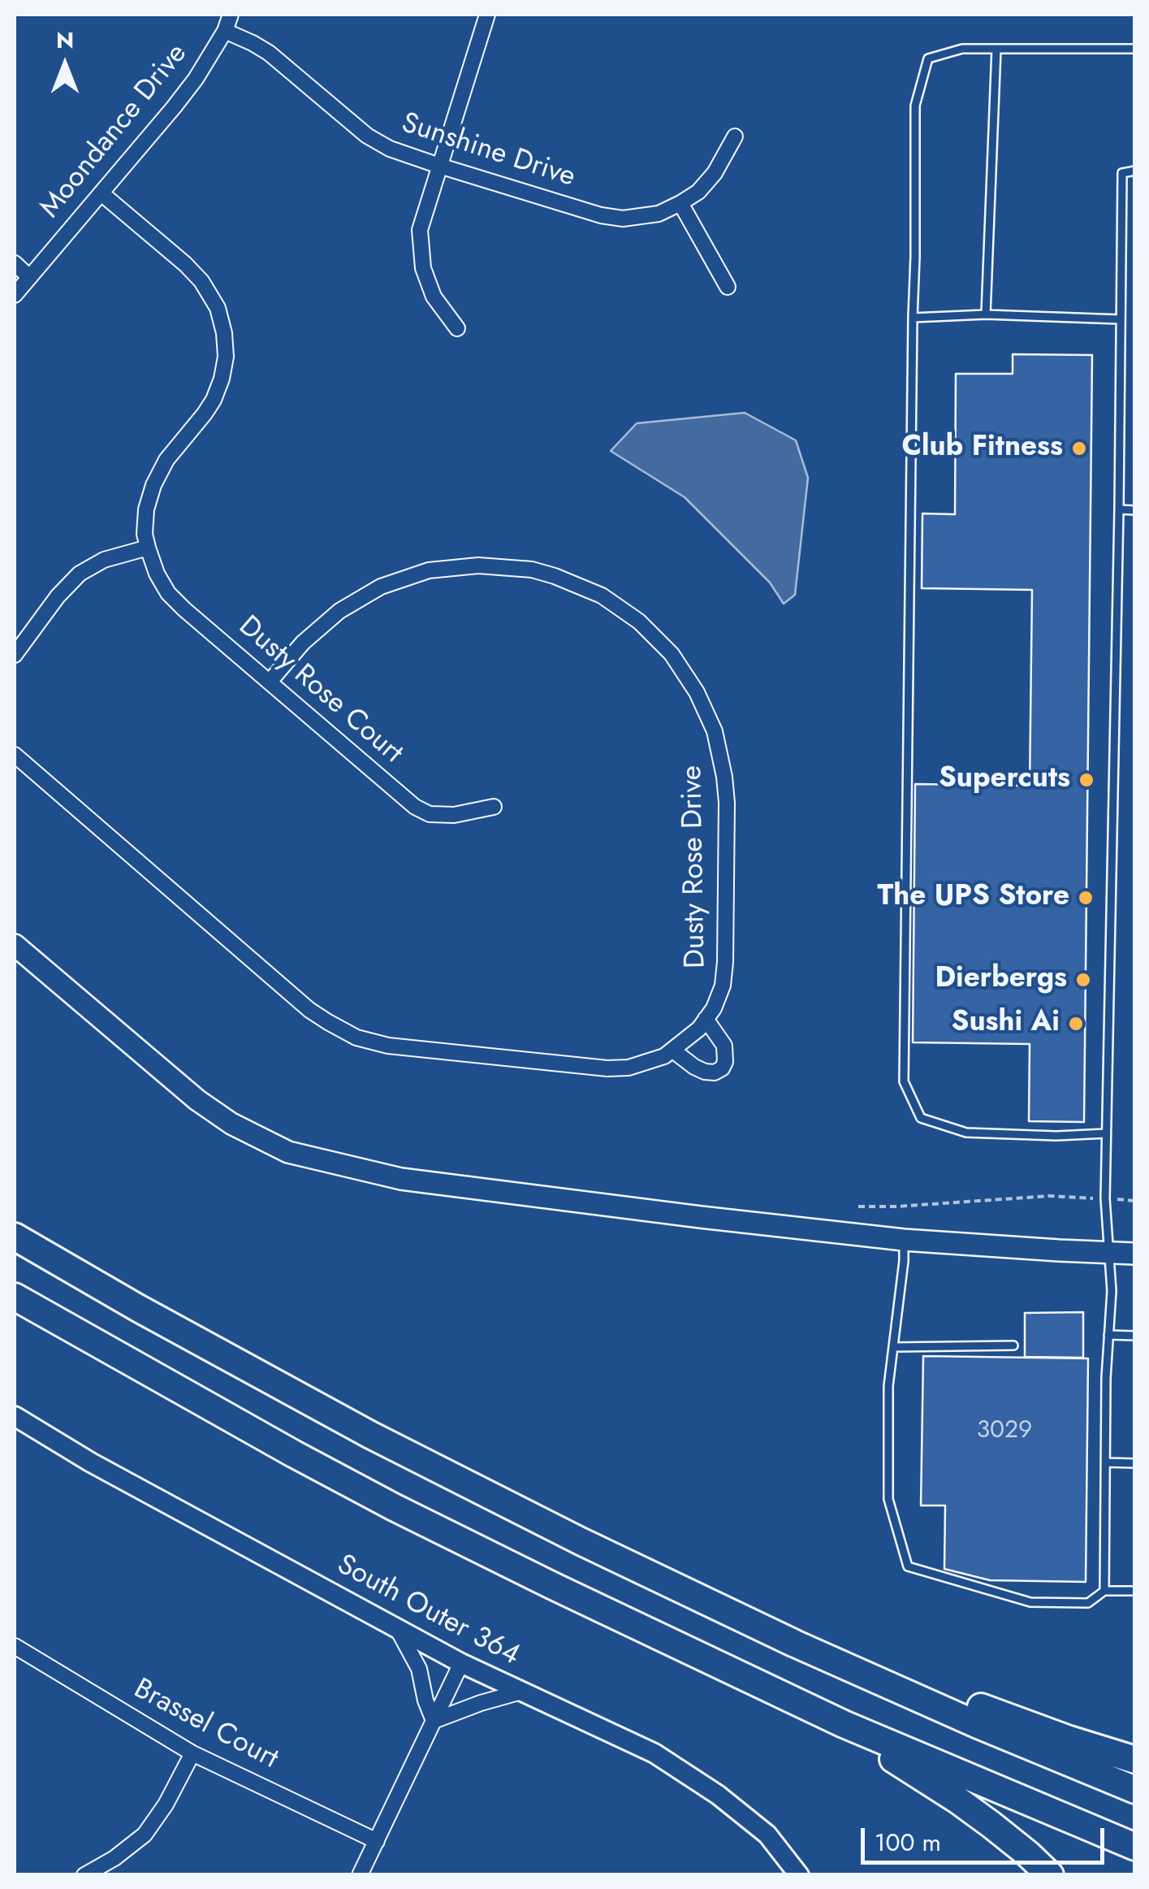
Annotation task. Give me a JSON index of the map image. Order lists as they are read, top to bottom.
{
  "streets": {
    "street": [
      "Moondance Drive",
      "Sunshine Drive",
      "Dusty Rose Court",
      "Dusty Rose Drive",
      "South Outer 364",
      "Brassel Court"
    ]
  },
  "crossings": [
    ["Moondance Drive", "Sunshine Drive"],
    ["Dusty Rose Court", "Dusty Rose Drive"]
  ],
  "places": [
    "Club Fitness",
    "Supercuts",
    "The UPS Store",
    "Dierbergs",
    "Sushi Ai"
  ],
  "house_numbers": ["3029"],
  "scale_bar": "100 m",
  "north": "top"
}
